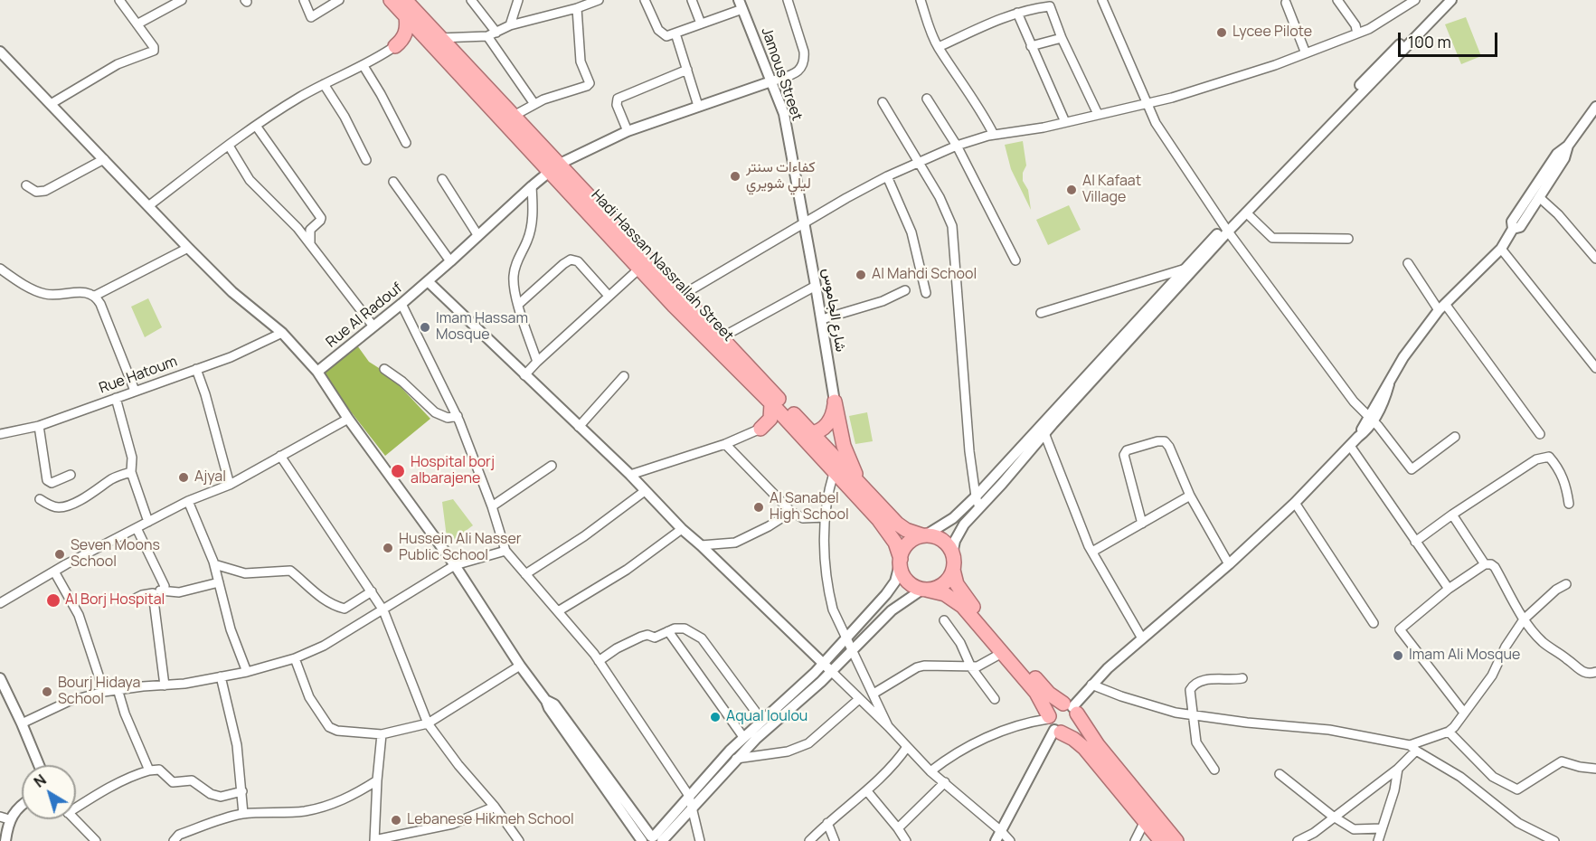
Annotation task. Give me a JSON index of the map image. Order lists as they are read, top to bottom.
{
  "streets": {
    "highway": ["Hadi Hassan Nassrallah Street"],
    "street": [
      "Jamous Street",
      "شارع الجاموس",
      "Rue Al Radouf",
      "Rue Hatoum"
    ]
  },
  "crossings": [
    ["Jamous Street", "شارع الجاموس"],
    ["Jamous Street", "Rue Al Radouf"],
    ["Hadi Hassan Nassrallah Street", "Rue Al Radouf"]
  ],
  "places": [
    "Lycee Pilote",
    "كفاءات سنتر ليلي شويري",
    "Al Kafaat Village",
    "Al Mahdi School",
    "Imam Hassam Mosque",
    "Hospital borj albarajene",
    "Ajyal",
    "Al Sanabel High School",
    "Hussein Ali Nasser Public School",
    "Seven Moons School",
    "Al Borj Hospital",
    "Imam Ali Mosque",
    "Bourj Hidaya School",
    "Aqual loulou",
    "Lebanese Hikmeh School"
  ],
  "scale_bar": "100 m",
  "north": "top left"
}
